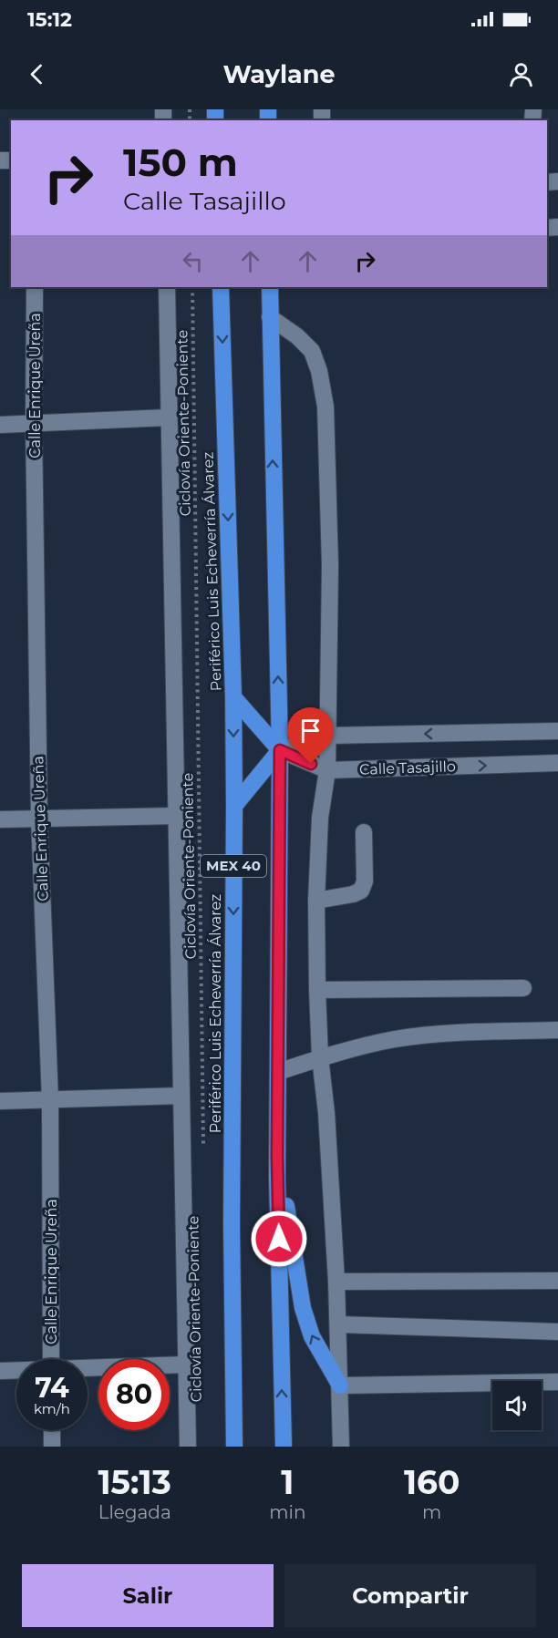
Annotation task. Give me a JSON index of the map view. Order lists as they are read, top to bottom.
{
  "streets": {
    "highway": ["Periférico Luis Echeverría Álvarez", "MEX 40"],
    "street": ["Calle Enrique Ureña", "Calle Tasajillo"],
    "path": ["Ciclovía Oriente-Poniente"]
  },
  "crossings": [
    ["Calle Tasajillo", "MEX 40"]
  ],
  "page": {
    "status": "15:12",
    "header": "Waylane",
    "turn": ["150 m", "Calle Tasajillo"],
    "speed": "74 km/h",
    "limit": "80",
    "eta": [
      "15:13",
      "Llegada",
      "1",
      "min",
      "160",
      "m"
    ],
    "buttons": ["Salir", "Compartir"]
  }
}
